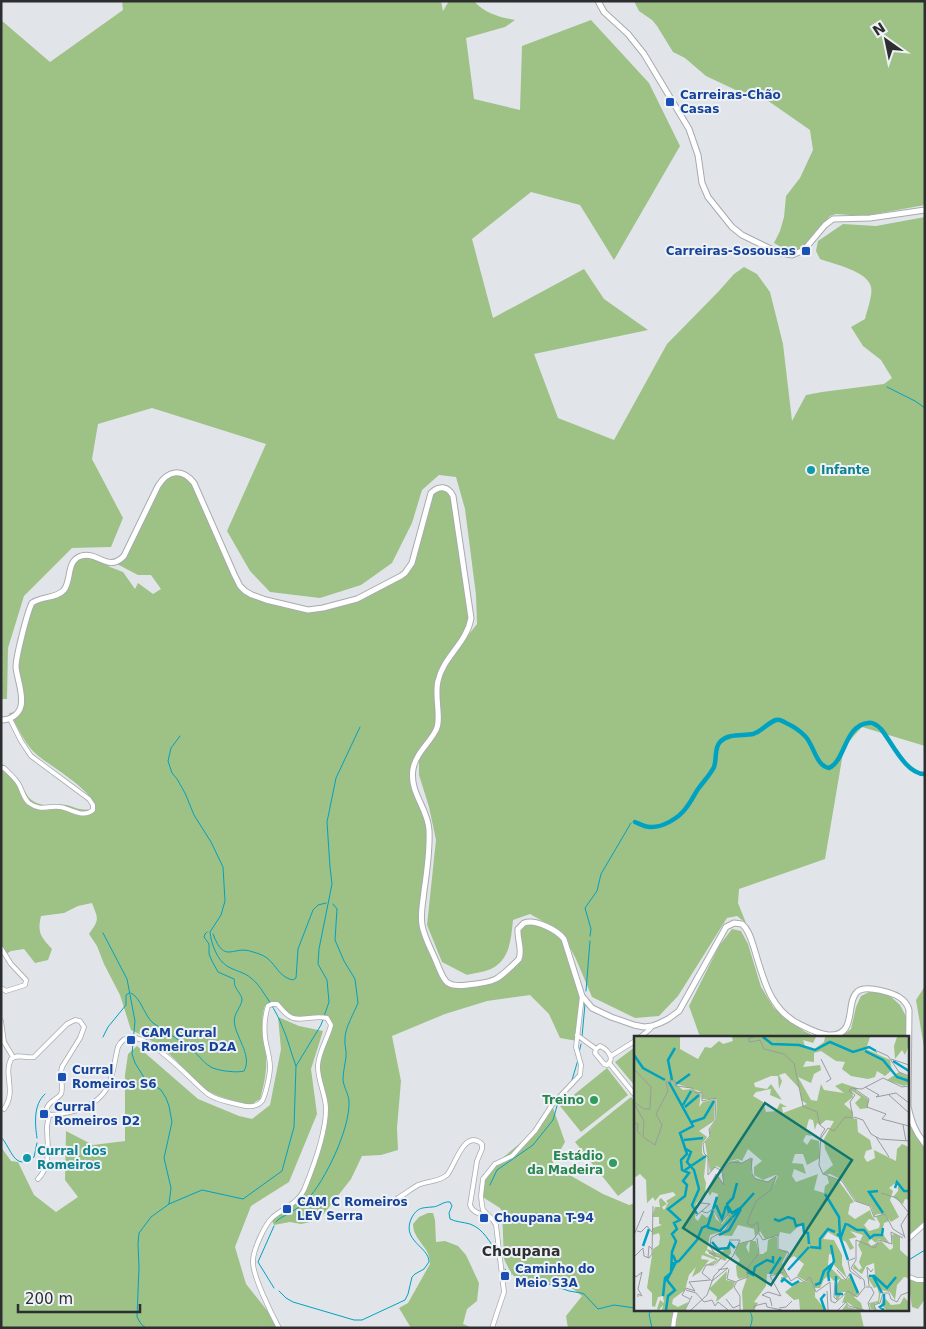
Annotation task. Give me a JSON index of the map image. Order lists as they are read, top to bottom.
{
  "districts": ["Choupana"],
  "places": {
    "transit": [
      "Carreiras-Chão Casas",
      "Carreiras-Sosousas",
      "CAM Curral Romeiros D2A",
      "Curral Romeiros S6",
      "Curral Romeiros D2",
      "CAM C Romeiros LEV Serra",
      "Choupana T-94",
      "Caminho do Meio S3A"
    ],
    "other": [
      "Infante",
      "Treino",
      "Curral dos Romeiros",
      "Estádio da Madeira"
    ]
  },
  "scale_bar": "200 m",
  "north": "top left"
}
